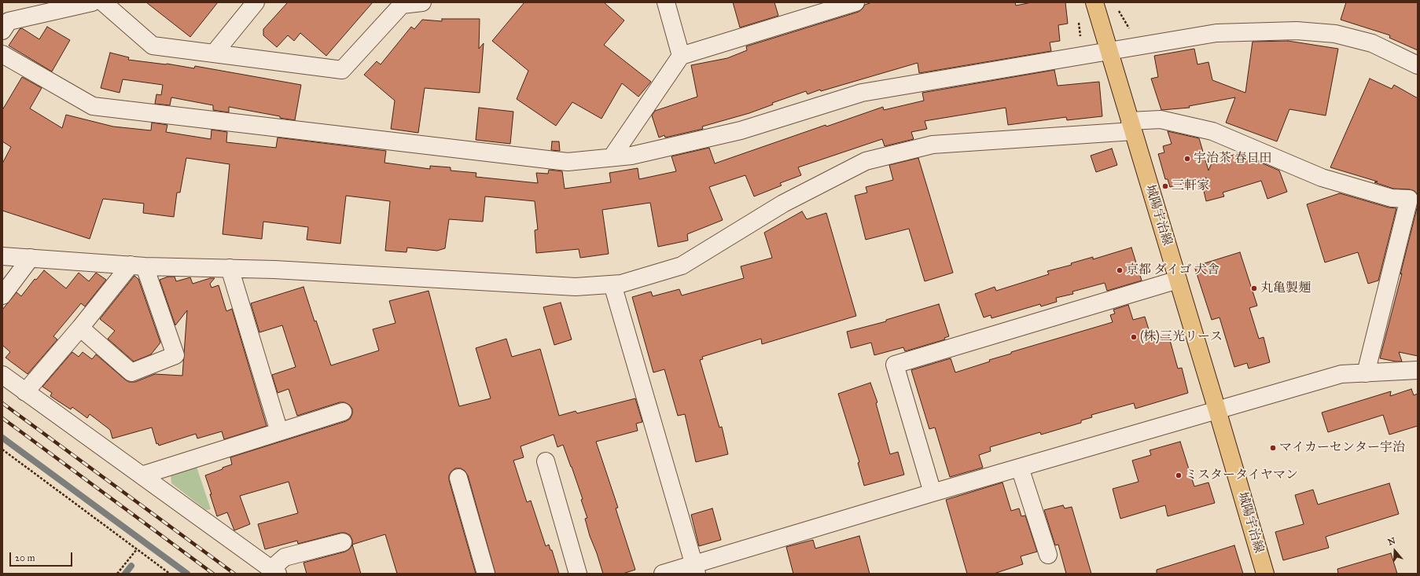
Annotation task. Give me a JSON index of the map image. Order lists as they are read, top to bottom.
{
  "streets": {
    "main road": ["城陽宇治線"]
  },
  "places": [
    "宇治茶 春日田",
    "三軒家",
    "京都 ダイゴ 犬舎",
    "丸亀製麺",
    "(株)三光リース",
    "マイカーセンター宇治",
    "ミスタータイヤマン"
  ],
  "scale_bar": "20 m",
  "north": "top"
}
